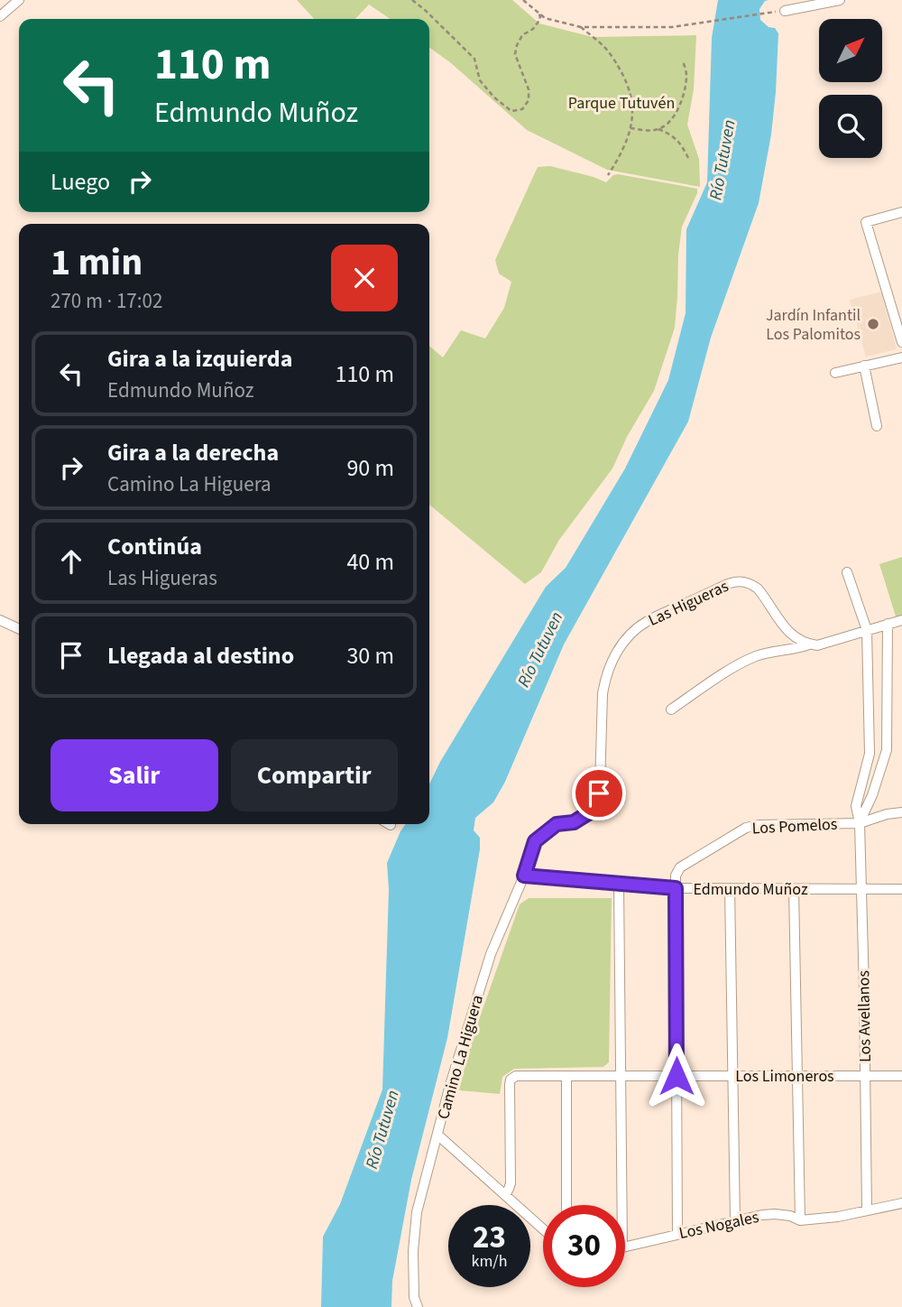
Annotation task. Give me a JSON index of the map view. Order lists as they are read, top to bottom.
{
  "streets": {
    "street": [
      "Las Higueras",
      "Los Pomelos",
      "Edmundo Muñoz",
      "Los Avellanos",
      "Camino La Higuera",
      "Los Limoneros",
      "Los Nogales"
    ]
  },
  "crossings": [
    ["Las Higueras", "Camino La Higuera"],
    ["Los Pomelos", "Edmundo Muñoz"],
    ["Los Pomelos", "Los Avellanos"],
    ["Edmundo Muñoz", "Los Avellanos"],
    ["Edmundo Muñoz", "Camino La Higuera"],
    ["Los Avellanos", "Los Limoneros"],
    ["Los Avellanos", "Los Nogales"]
  ],
  "water": ["Río Tutuven"],
  "parks": ["Parque Tutuvén"],
  "places": ["Jardín Infantil Los Palomitos"],
  "north": "top right",
  "page": {
    "turn": ["110 m", "Edmundo Muñoz"],
    "then": "Luego",
    "heading": ["1 min", "270 m · 17:02"],
    "list": [
      {
        "name": "Gira a la izquierda",
        "note": "Edmundo Muñoz",
        "value": "110 m"
      },
      {
        "name": "Gira a la derecha",
        "note": "Camino La Higuera",
        "value": "90 m"
      },
      {
        "name": "Continúa",
        "note": "Las Higueras",
        "value": "40 m"
      },
      {
        "name": "Llegada al destino",
        "value": "30 m"
      }
    ],
    "buttons": ["Salir", "Compartir"],
    "speed": "23 km/h",
    "limit": "30"
  }
}
